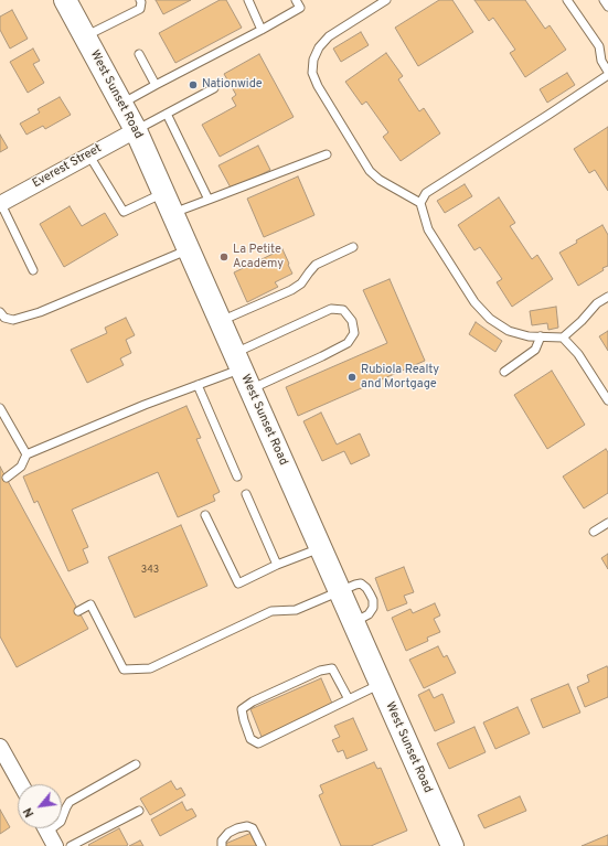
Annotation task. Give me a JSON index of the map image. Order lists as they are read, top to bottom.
{
  "streets": {
    "main road": ["West Sunset Road"],
    "street": ["Everest Street"]
  },
  "crossings": [
    ["West Sunset Road", "Everest Street"]
  ],
  "places": ["Nationwide", "La Petite Academy", "Rubiola Realty and Mortgage"],
  "house_numbers": ["343"],
  "north": "bottom left"
}
